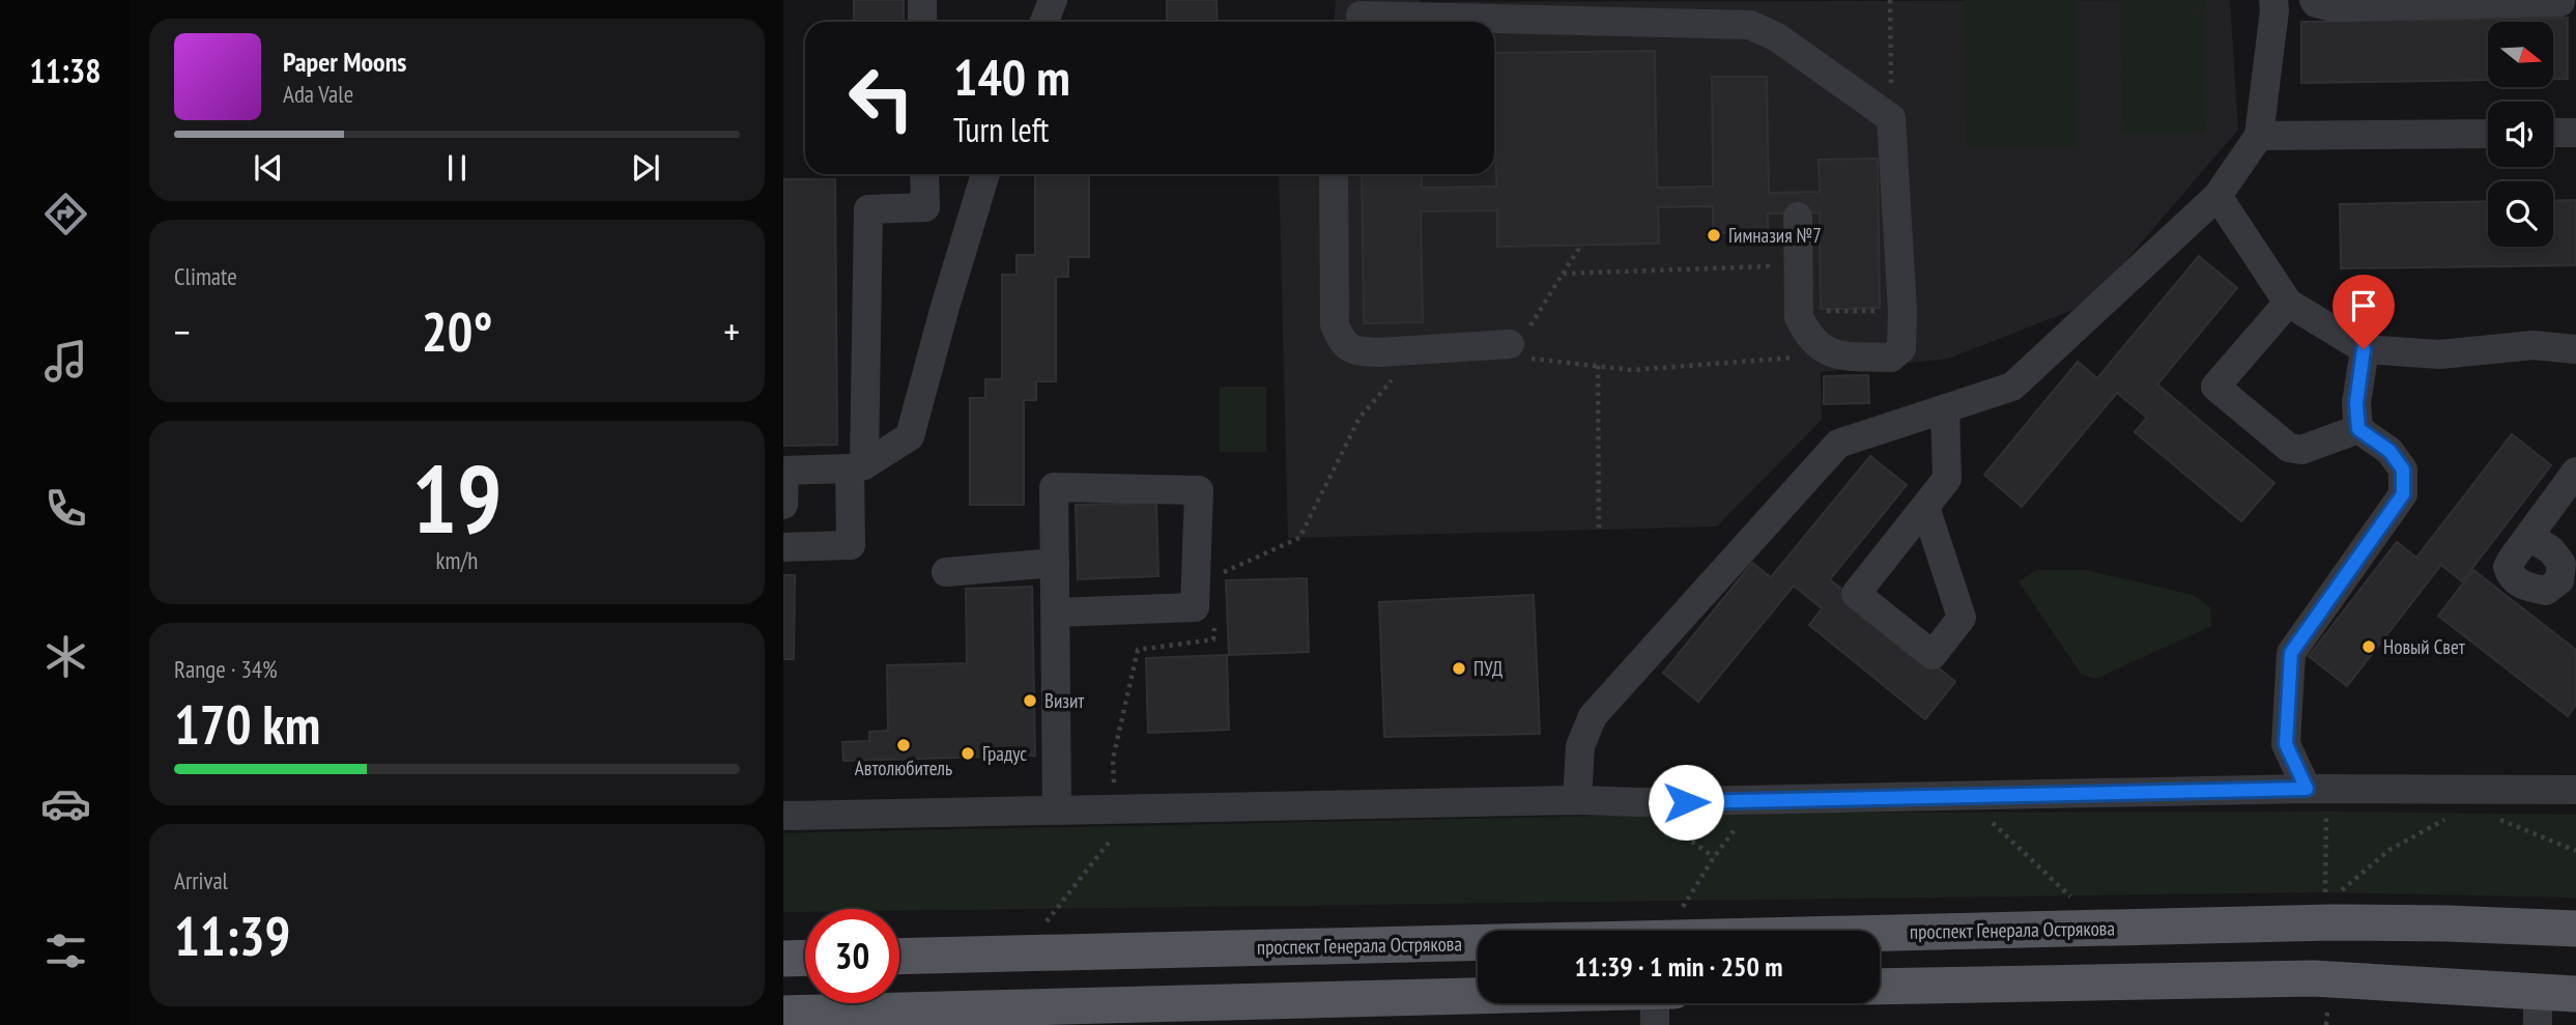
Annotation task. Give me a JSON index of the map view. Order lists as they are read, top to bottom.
{
  "streets": {
    "main road": ["проспект Генерала Острякова"]
  },
  "places": [
    "Гимназия №7",
    "Новый Свет",
    "ПУД",
    "Визит",
    "Автолюбитель",
    "Градус"
  ],
  "north": "right",
  "page": {
    "tabs": "11:38",
    "turn": ["140 m", "Turn left"],
    "song": ["Paper Moons", "Ada Vale"],
    "tile": [
      "Climate",
      ["19", "km/h"],
      ["Range · 34%", "170 km"],
      ["Arrival", "11:39"]
    ],
    "heat": ["−", "20°", "+"],
    "limit": "30",
    "trip": "11:39 · 1 min · 250 m"
  }
}
